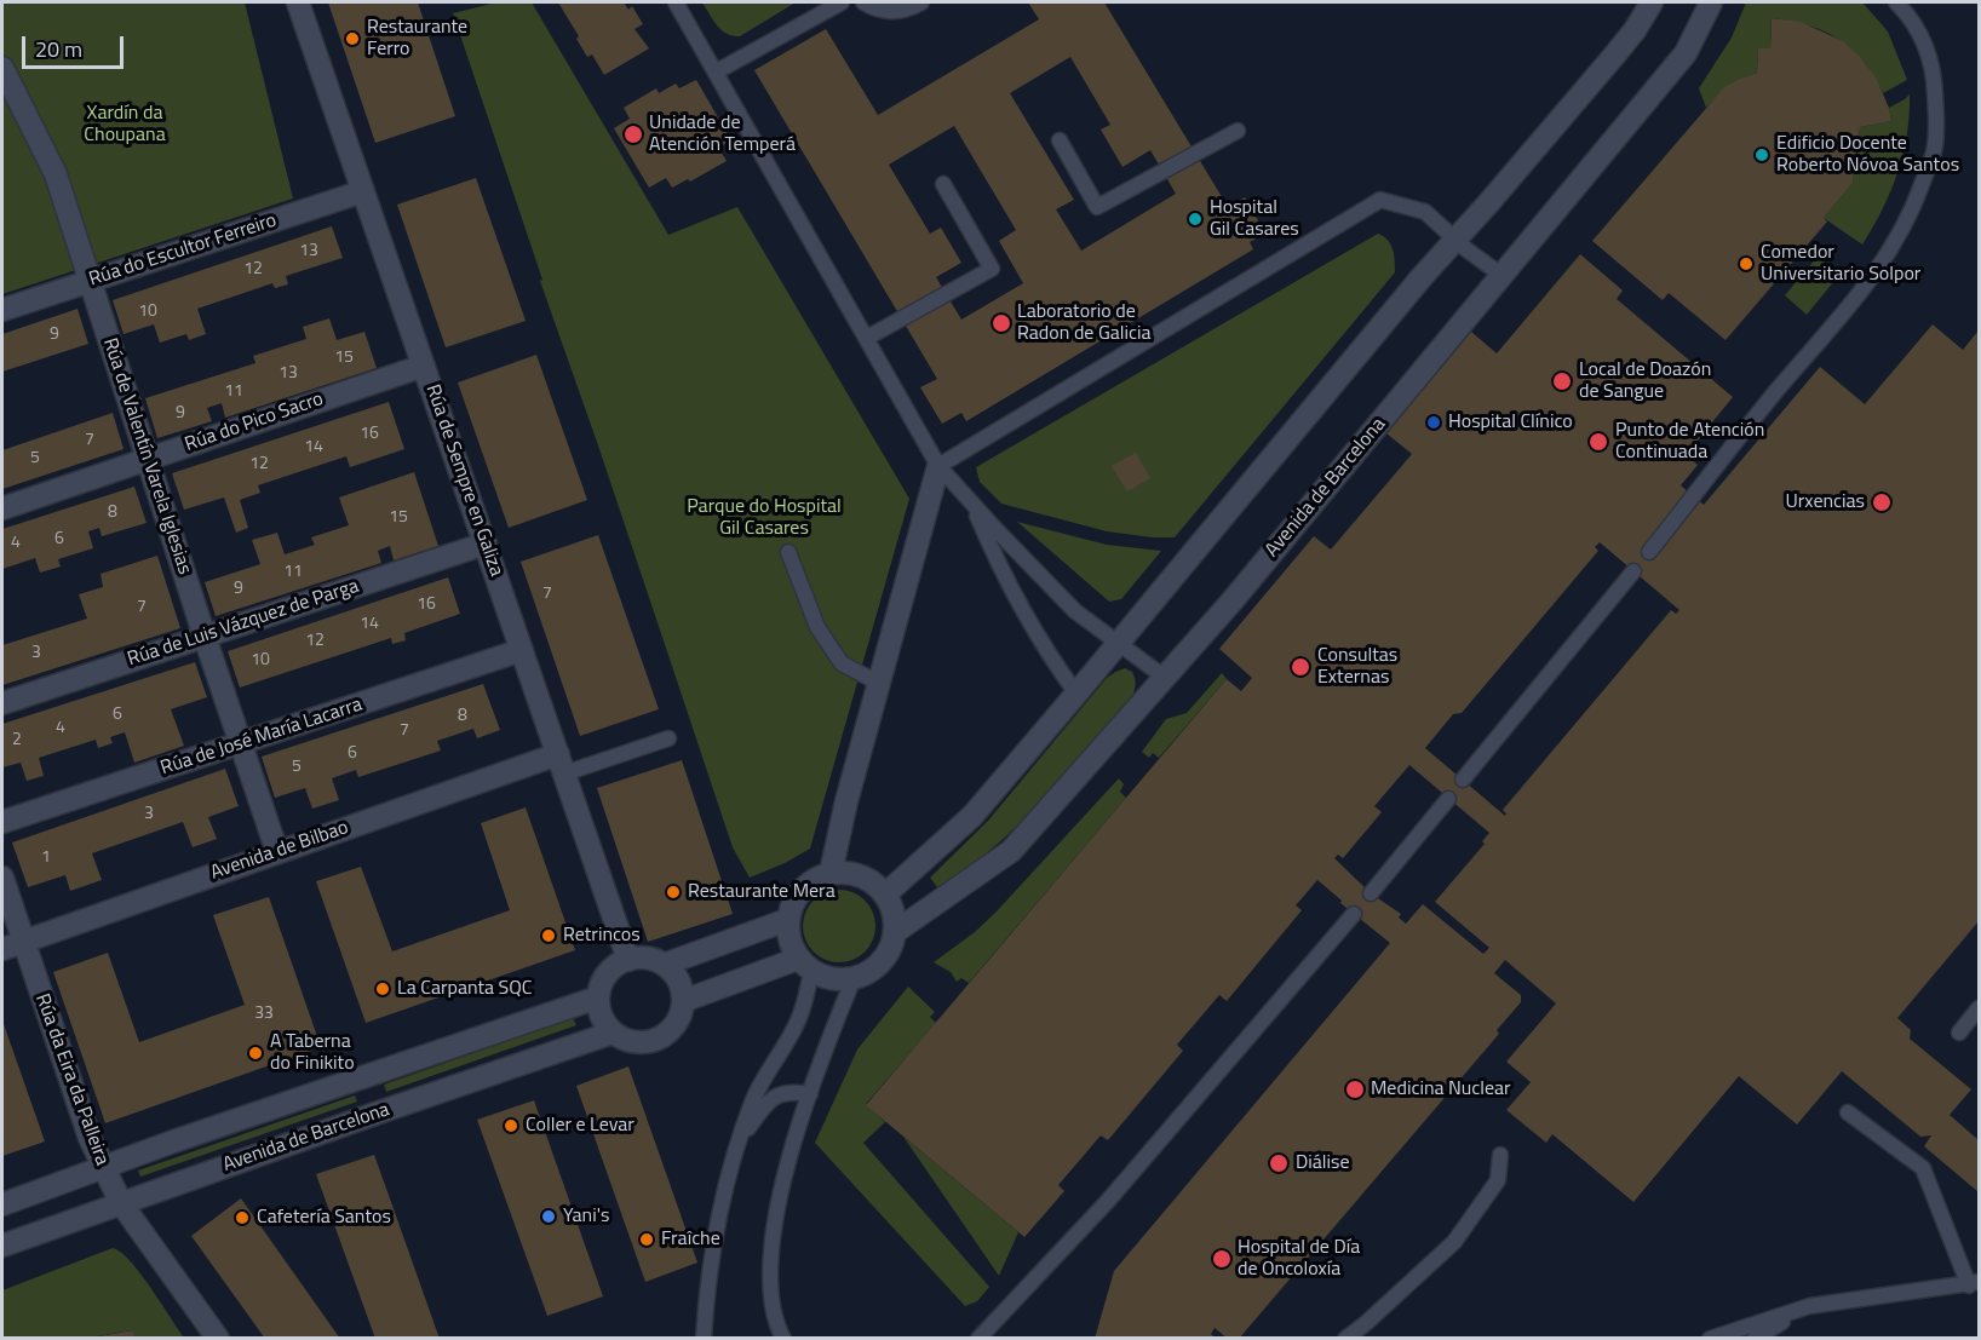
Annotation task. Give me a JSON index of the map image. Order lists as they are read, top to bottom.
{
  "streets": {
    "street": [
      "Rúa do Escultor Ferreiro",
      "Rúa do Pico Sacro",
      "Rúa de Valentín Varela Iglesias",
      "Rúa de Sempre en Galiza",
      "Avenida de Barcelona",
      "Rúa de Luis Vázquez de Parga",
      "Rúa de José María Lacarra",
      "Avenida de Bilbao",
      "Rúa da Eira da Palleira"
    ]
  },
  "crossings": [
    ["Rúa do Escultor Ferreiro", "Rúa de Valentín Varela Iglesias"],
    ["Rúa do Escultor Ferreiro", "Rúa de Sempre en Galiza"],
    ["Rúa do Pico Sacro", "Rúa de Valentín Varela Iglesias"],
    ["Rúa do Pico Sacro", "Rúa de Sempre en Galiza"],
    ["Rúa de Valentín Varela Iglesias", "Rúa de Luis Vázquez de Parga"],
    ["Rúa de Valentín Varela Iglesias", "Rúa de José María Lacarra"],
    ["Rúa de Valentín Varela Iglesias", "Avenida de Bilbao"],
    ["Rúa de Sempre en Galiza", "Avenida de Barcelona"],
    ["Rúa de Sempre en Galiza", "Rúa de Luis Vázquez de Parga"],
    ["Rúa de Sempre en Galiza", "Rúa de José María Lacarra"],
    ["Rúa de Sempre en Galiza", "Avenida de Bilbao"],
    ["Avenida de Barcelona", "Rúa da Eira da Palleira"],
    ["Avenida de Bilbao", "Rúa da Eira da Palleira"]
  ],
  "parks": ["Xardín da Choupana", "Parque do Hospital Gil Casares"],
  "places": [
    "Restaurante Ferro",
    "Unidade de Atención Temperá",
    "Edificio Docente Roberto Nóvoa Santos",
    "Hospital Gil Casares",
    "Comedor Universitario Solpor",
    "Laboratorio de Radon de Galicia",
    "Local de Doazón de Sangue",
    "Hospital Clínico",
    "Punto de Atención Continuada",
    "Urxencias",
    "Consultas Externas",
    "Restaurante Mera",
    "Retrincos",
    "La Carpanta SQC",
    "A Taberna do Finikito",
    "Medicina Nuclear",
    "Coller e Levar",
    "Diálise",
    "Yani's",
    "Cafetería Santos",
    "Fraîche",
    "Hospital de Día de Oncoloxía"
  ],
  "house_numbers": [
    "13",
    "12",
    "10",
    "9",
    "15",
    "13",
    "11",
    "9",
    "16",
    "7",
    "14",
    "5",
    "12",
    "8",
    "15",
    "6",
    "4",
    "11",
    "9",
    "7",
    "16",
    "7",
    "14",
    "12",
    "3",
    "10",
    "6",
    "8",
    "4",
    "7",
    "2",
    "6",
    "5",
    "3",
    "1",
    "33"
  ],
  "scale_bar": "20 m"
}
